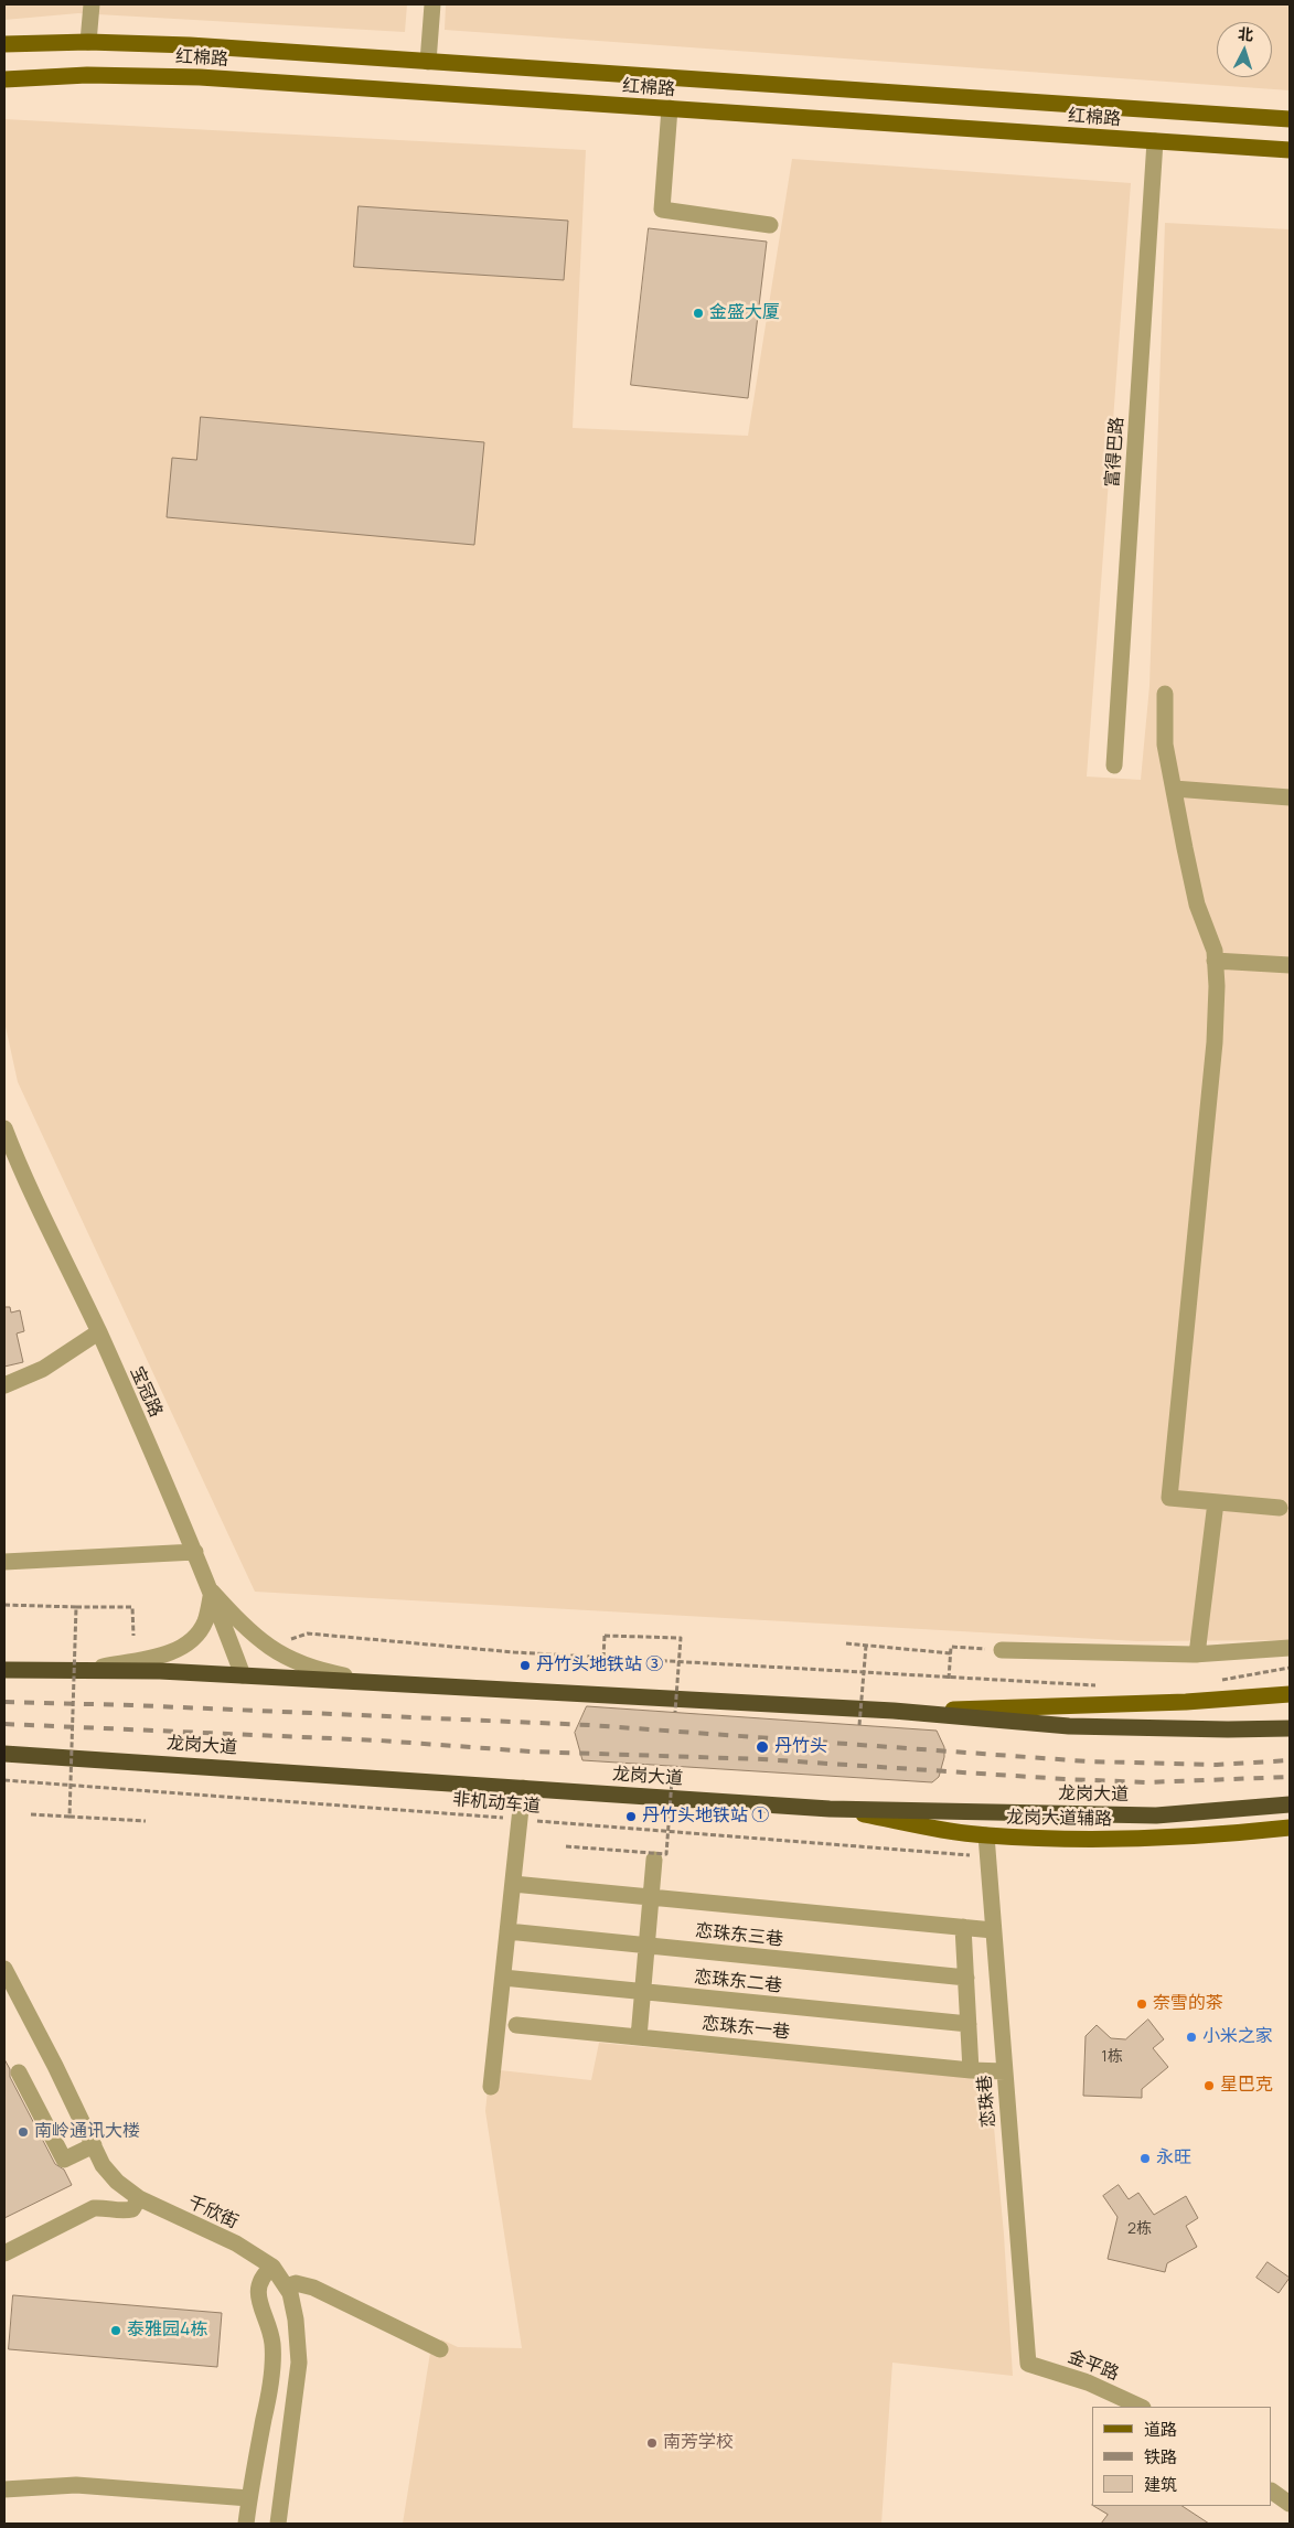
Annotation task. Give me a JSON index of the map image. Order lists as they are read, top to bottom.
{
  "streets": {
    "highway": ["龙岗大道"],
    "main road": ["红棉路", "龙岗大道辅路"],
    "street": [
      "富得巴路",
      "宝冠路",
      "恋珠东三巷",
      "恋珠东二巷",
      "恋珠东一巷",
      "恋珠巷",
      "千欣街",
      "金平路"
    ],
    "path": ["非机动车道"]
  },
  "crossings": [
    ["红棉路", "富得巴路"],
    ["龙岗大道", "龙岗大道辅路"],
    ["非机动车道", "恋珠巷"],
    ["龙岗大道辅路", "恋珠巷"],
    ["恋珠东一巷", "恋珠巷"],
    ["恋珠巷", "金平路"]
  ],
  "places": [
    "金盛大厦",
    "丹竹头地铁站 ③",
    "丹竹头",
    "丹竹头地铁站 ①",
    "奈雪的茶",
    "小米之家",
    "星巴克",
    "南岭通讯大楼",
    "永旺",
    "泰雅园4栋",
    "南芳学校"
  ],
  "house_numbers": ["1栋", "2栋"],
  "legend": ["道路", "铁路", "建筑"],
  "north": "top"
}
